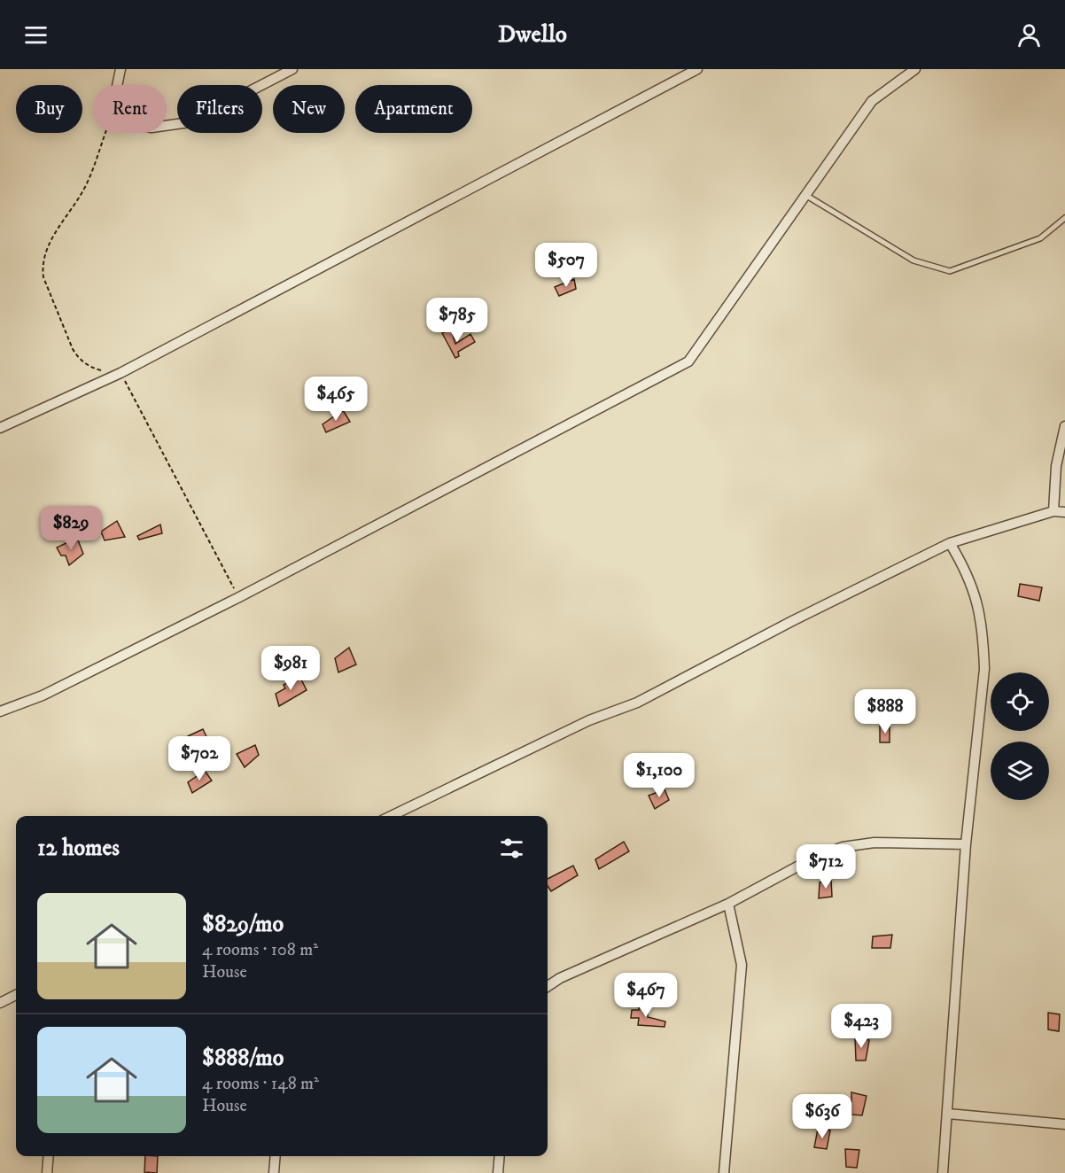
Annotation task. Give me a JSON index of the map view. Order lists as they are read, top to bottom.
{
  "page": {
    "header": "Dwello",
    "chip": [
      "Buy",
      "Rent",
      "Filters",
      "New",
      "Apartment"
    ],
    "price": [
      "$507",
      "$785",
      "$465",
      "$829",
      "$981",
      "$888",
      "$702",
      "$1,100",
      "$712",
      "$467",
      "$423",
      "$636"
    ],
    "heading": "12 homes",
    "list": [
      {
        "name": "$829/mo",
        "note": "4 rooms · 108 m² · House"
      },
      {
        "name": "$888/mo",
        "note": "4 rooms · 148 m² · House"
      }
    ]
  }
}
